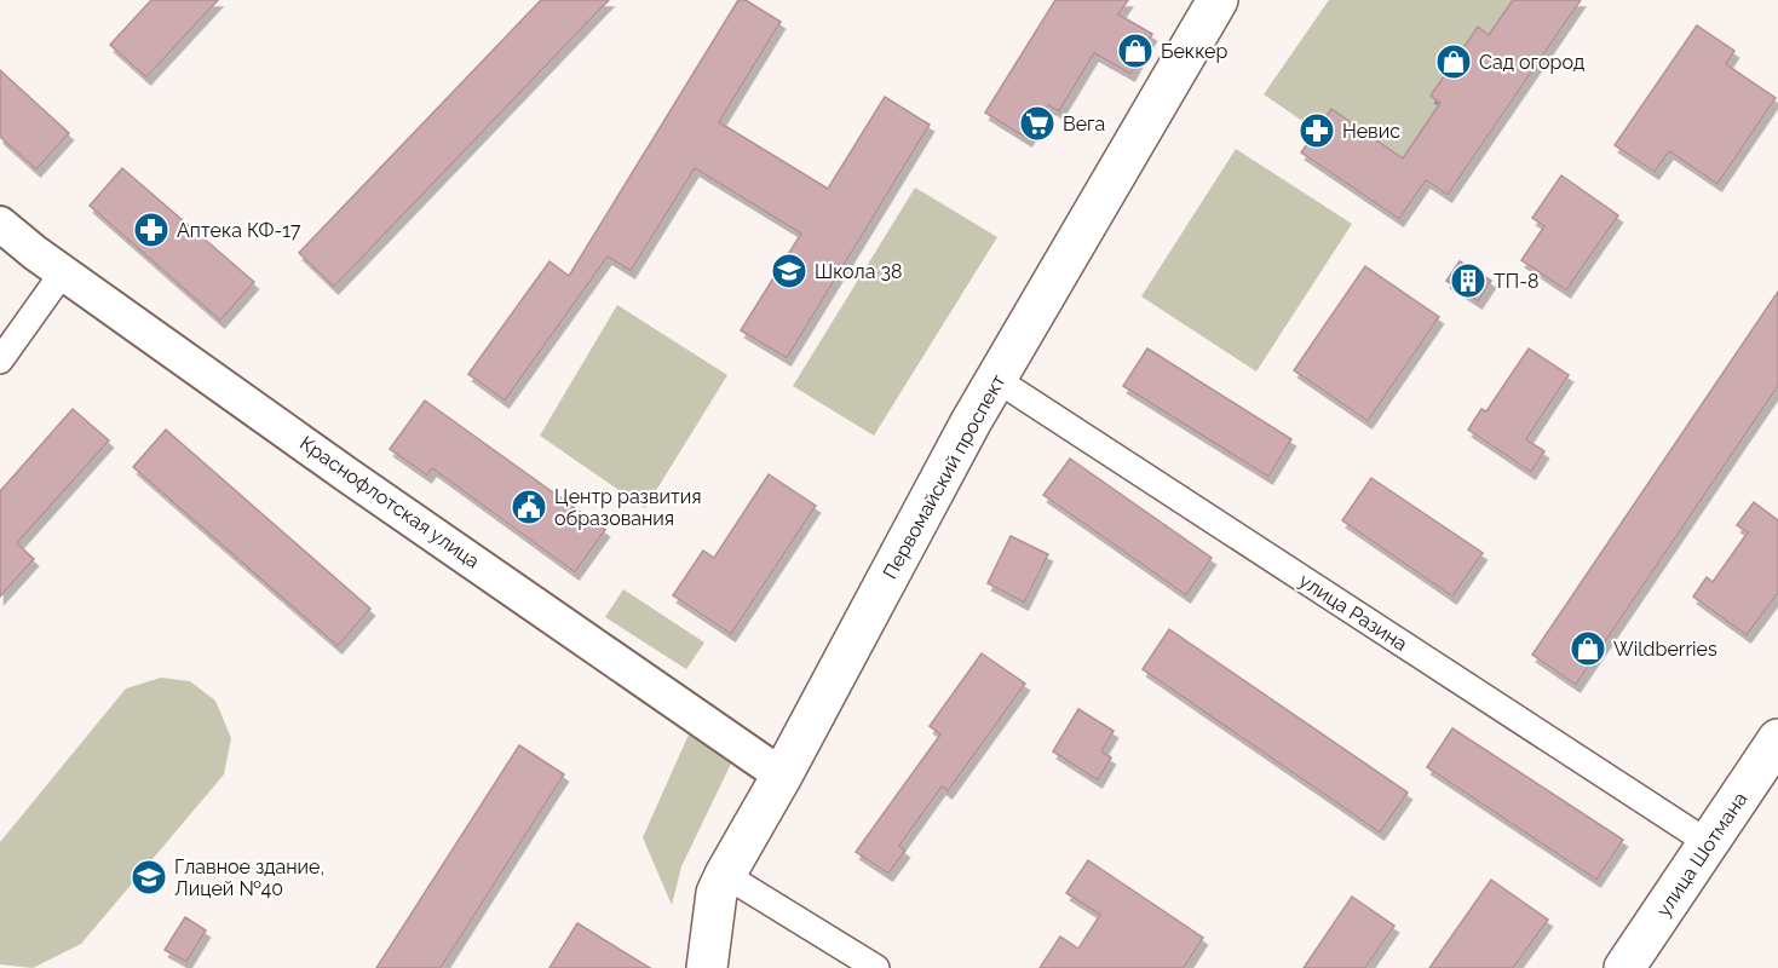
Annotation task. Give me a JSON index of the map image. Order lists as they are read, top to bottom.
{
  "streets": {
    "main road": ["Первомайский проспект", "улица Шотмана"],
    "street": ["Краснофлотская улица", "улица Разина"]
  },
  "crossings": [
    ["Первомайский проспект", "Краснофлотская улица"],
    ["Первомайский проспект", "улица Разина"],
    ["улица Разина", "улица Шотмана"]
  ],
  "places": {
    "shop": ["Беккер", "Сад огород", "Wildberries"],
    "supermarket": ["Вега"],
    "pharmacy": ["Невис", "Аптека КФ-17"],
    "school or university": ["Школа 38", "Главное здание, Лицей №40"],
    "building": ["ТП-8"],
    "public building": ["Центр развития образования"]
  }
}
